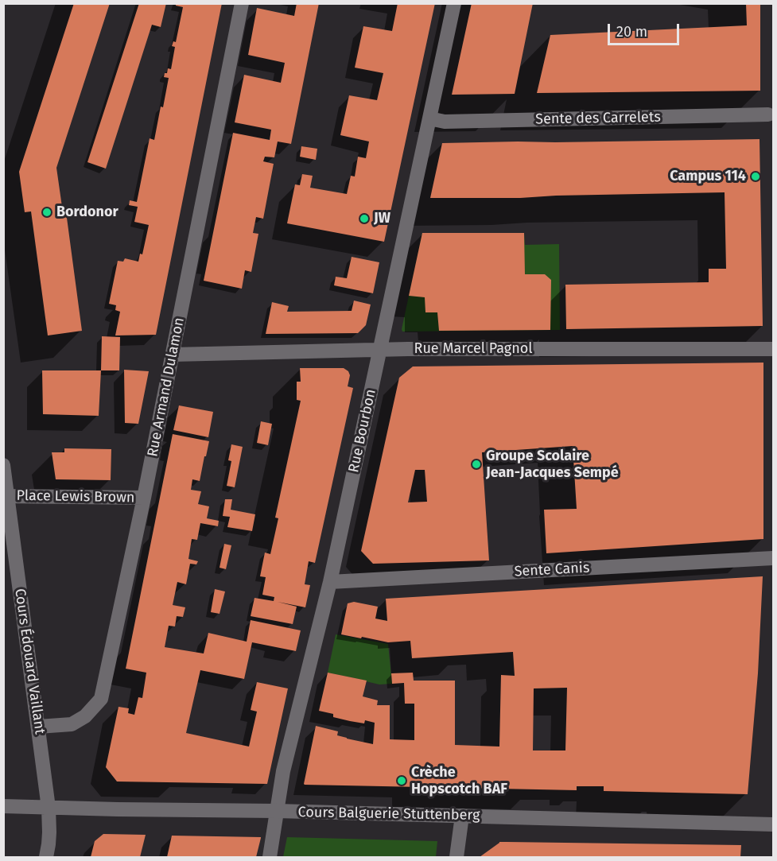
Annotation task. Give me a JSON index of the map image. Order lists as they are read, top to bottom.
{
  "streets": {
    "street": [
      "Sente des Carrelets",
      "Rue Marcel Pagnol",
      "Rue Armand Dulamon",
      "Rue Bourbon",
      "Place Lewis Brown",
      "Sente Canis",
      "Cours Édouard Vaillant",
      "Cours Balguerie Stuttenberg"
    ]
  },
  "crossings": [
    ["Sente des Carrelets", "Rue Bourbon"],
    ["Rue Marcel Pagnol", "Rue Armand Dulamon"],
    ["Rue Marcel Pagnol", "Rue Bourbon"],
    ["Rue Armand Dulamon", "Place Lewis Brown"],
    ["Rue Armand Dulamon", "Cours Édouard Vaillant"],
    ["Rue Bourbon", "Sente Canis"],
    ["Rue Bourbon", "Cours Balguerie Stuttenberg"],
    ["Place Lewis Brown", "Cours Édouard Vaillant"],
    ["Cours Édouard Vaillant", "Cours Balguerie Stuttenberg"]
  ],
  "places": [
    "Campus 114",
    "Bordonor",
    "JW",
    "Groupe Scolaire Jean-Jacques Sempé",
    "Crèche Hopscotch BAF"
  ],
  "scale_bar": "20 m"
}
